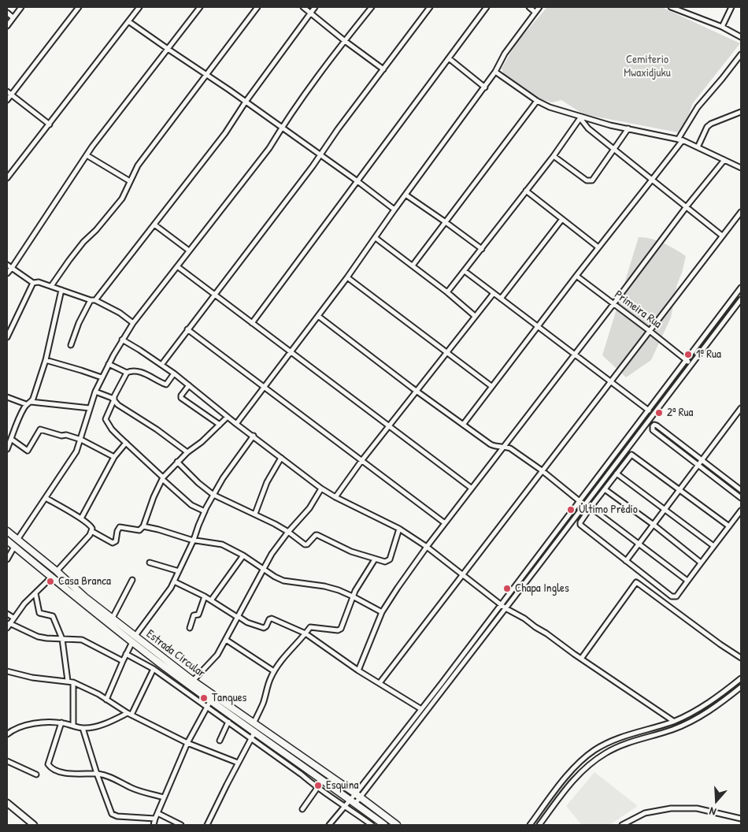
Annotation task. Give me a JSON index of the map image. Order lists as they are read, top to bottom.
{
  "streets": {
    "main road": ["Estrada Circular"],
    "street": ["Primeira Rua"]
  },
  "parks": ["Cemiterio Mwaxidjuku"],
  "places": [
    "1ª Rua",
    "2ª Rua",
    "Último Prédio",
    "Casa Branca",
    "Chapa Ingles",
    "Tanques",
    "Esquina"
  ],
  "north": "bottom"
}
